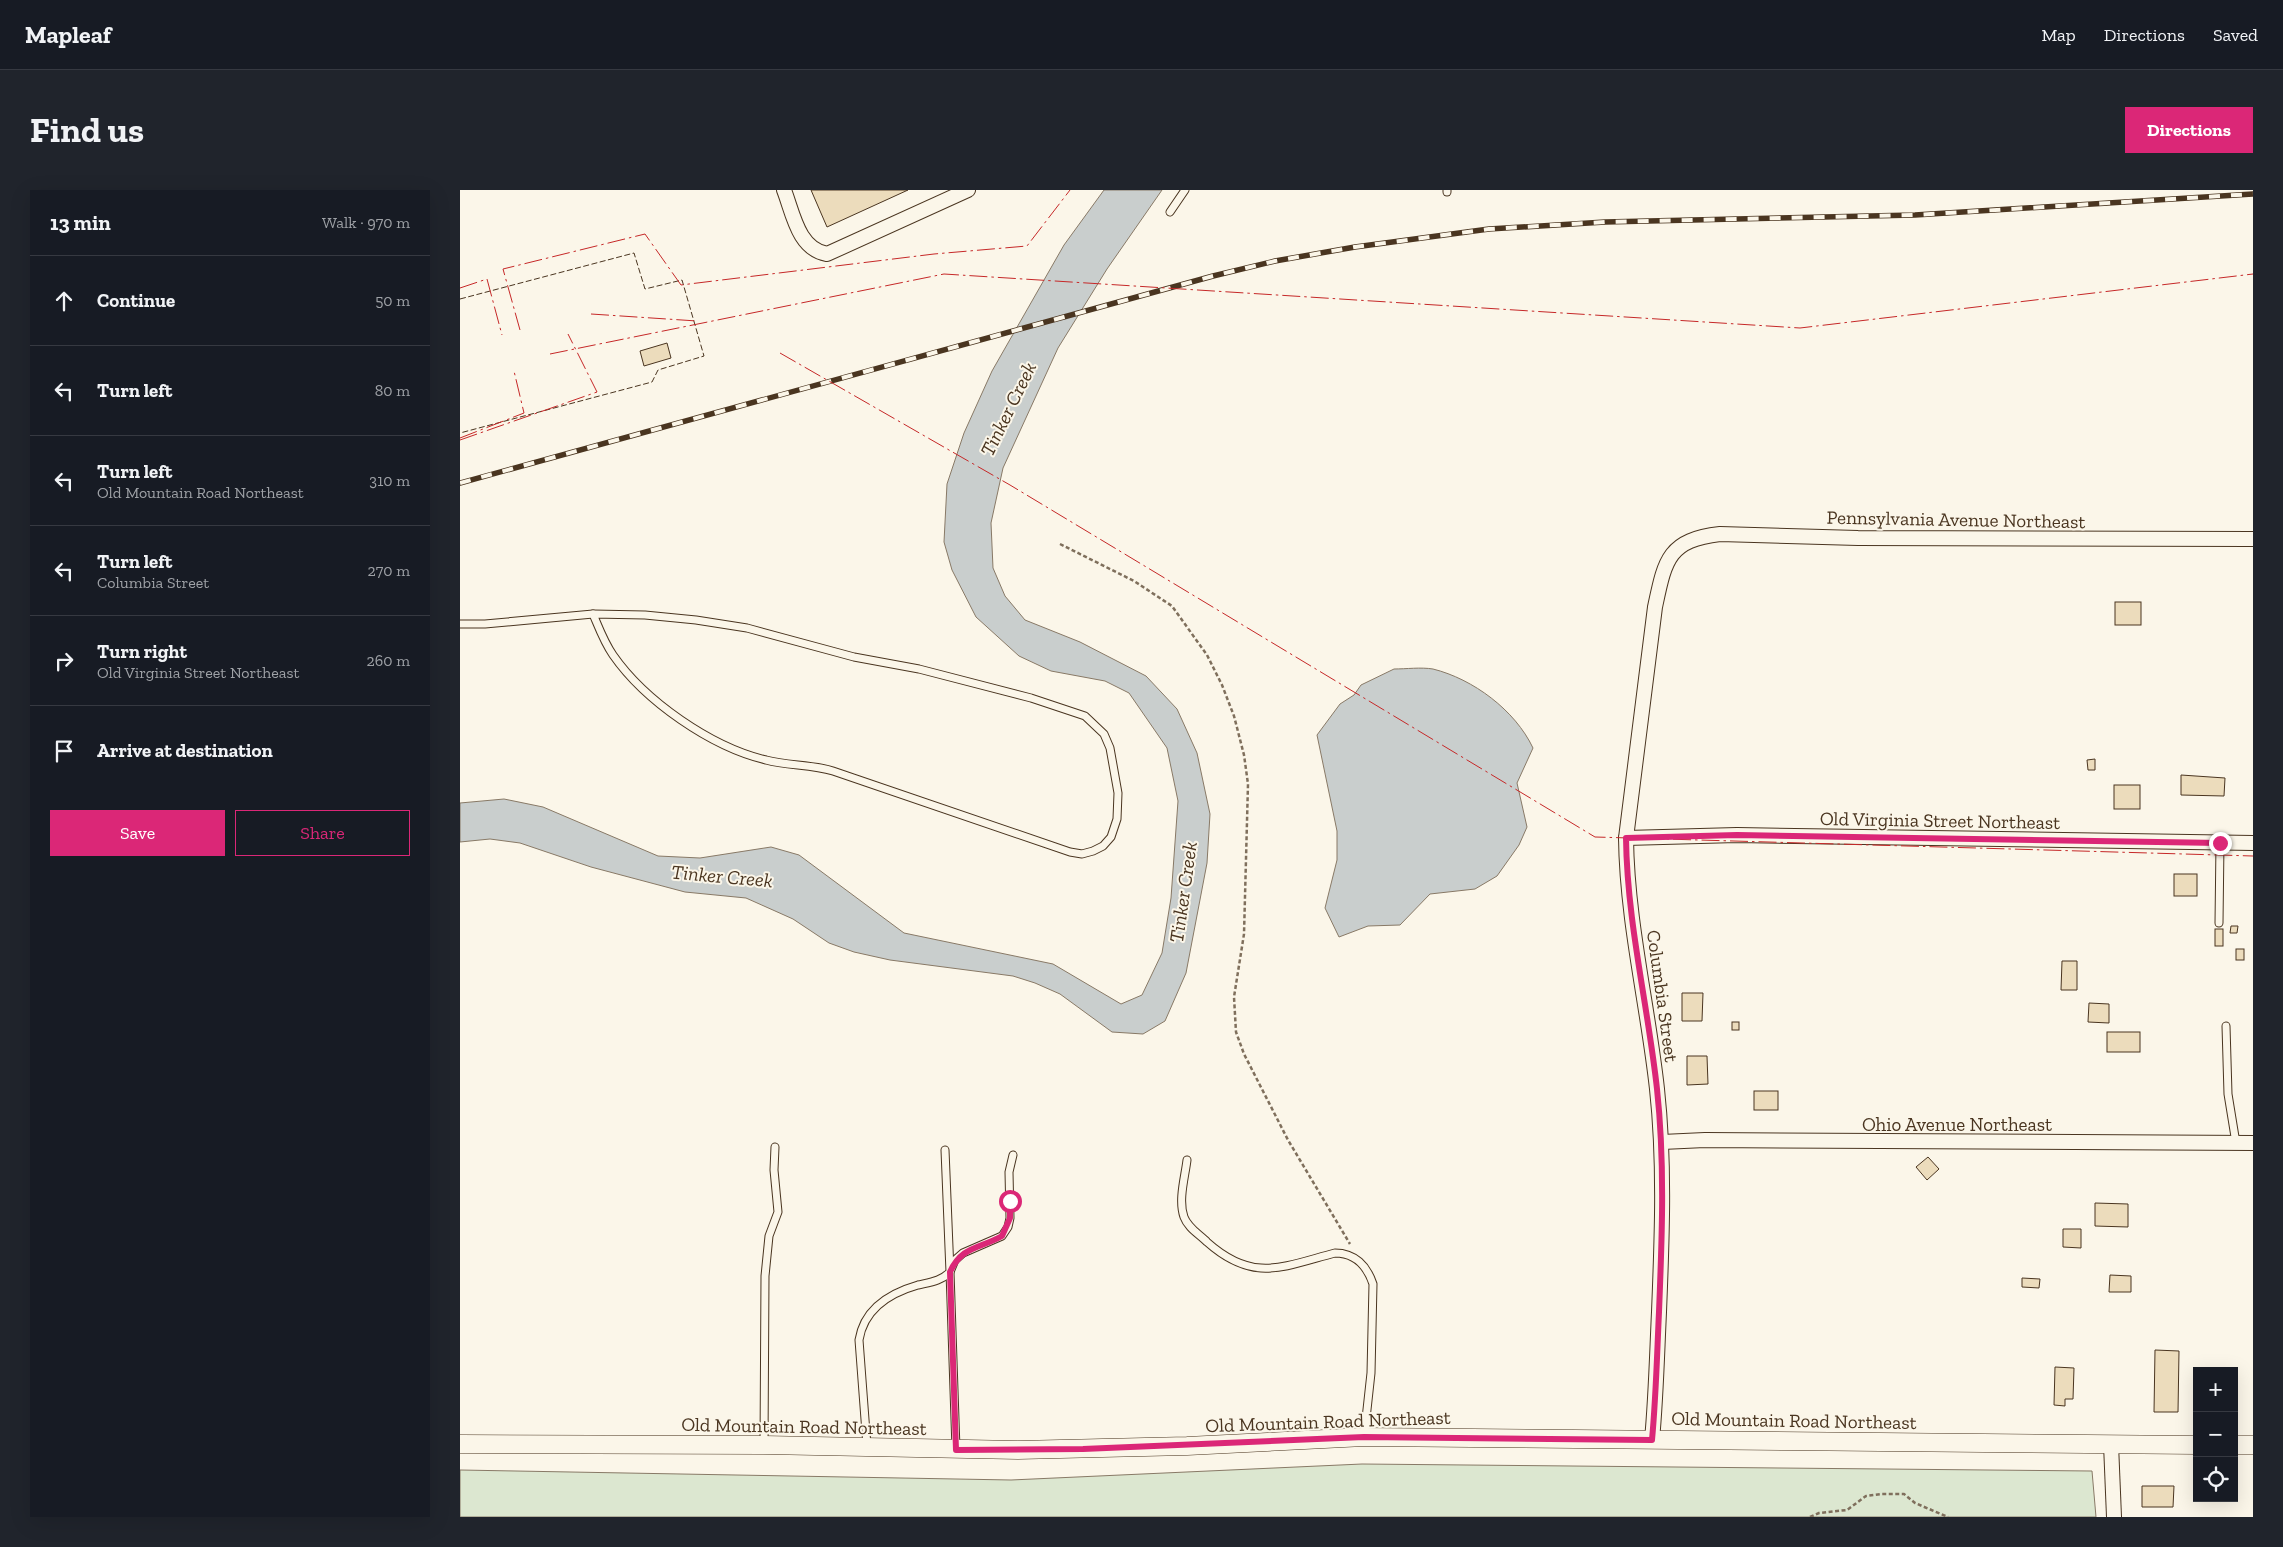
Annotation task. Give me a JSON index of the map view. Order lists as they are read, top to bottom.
{
  "streets": {
    "street": [
      "Pennsylvania Avenue Northeast",
      "Old Virginia Street Northeast",
      "Columbia Street",
      "Ohio Avenue Northeast",
      "Old Mountain Road Northeast"
    ]
  },
  "crossings": [
    ["Pennsylvania Avenue Northeast", "Columbia Street"],
    ["Old Virginia Street Northeast", "Columbia Street"],
    ["Columbia Street", "Ohio Avenue Northeast"],
    ["Columbia Street", "Old Mountain Road Northeast"]
  ],
  "water": ["Tinker Creek"],
  "page": {
    "header": "Mapleaf",
    "nav": ["Map", "Directions", "Saved"],
    "buttons": [
      "Directions",
      ["Save", "Share"]
    ],
    "title": "Find us",
    "heading": ["13 min", "Walk · 970 m"],
    "list": [
      ["Continue", "50 m"],
      ["Turn left", "80 m"],
      ["Turn left", "Old Mountain Road Northeast", "310 m"],
      ["Turn left", "Columbia Street", "270 m"],
      ["Turn right", "Old Virginia Street Northeast", "260 m"],
      "Arrive at destination"
    ],
    "map_buttons": ["+", "−"]
  }
}
